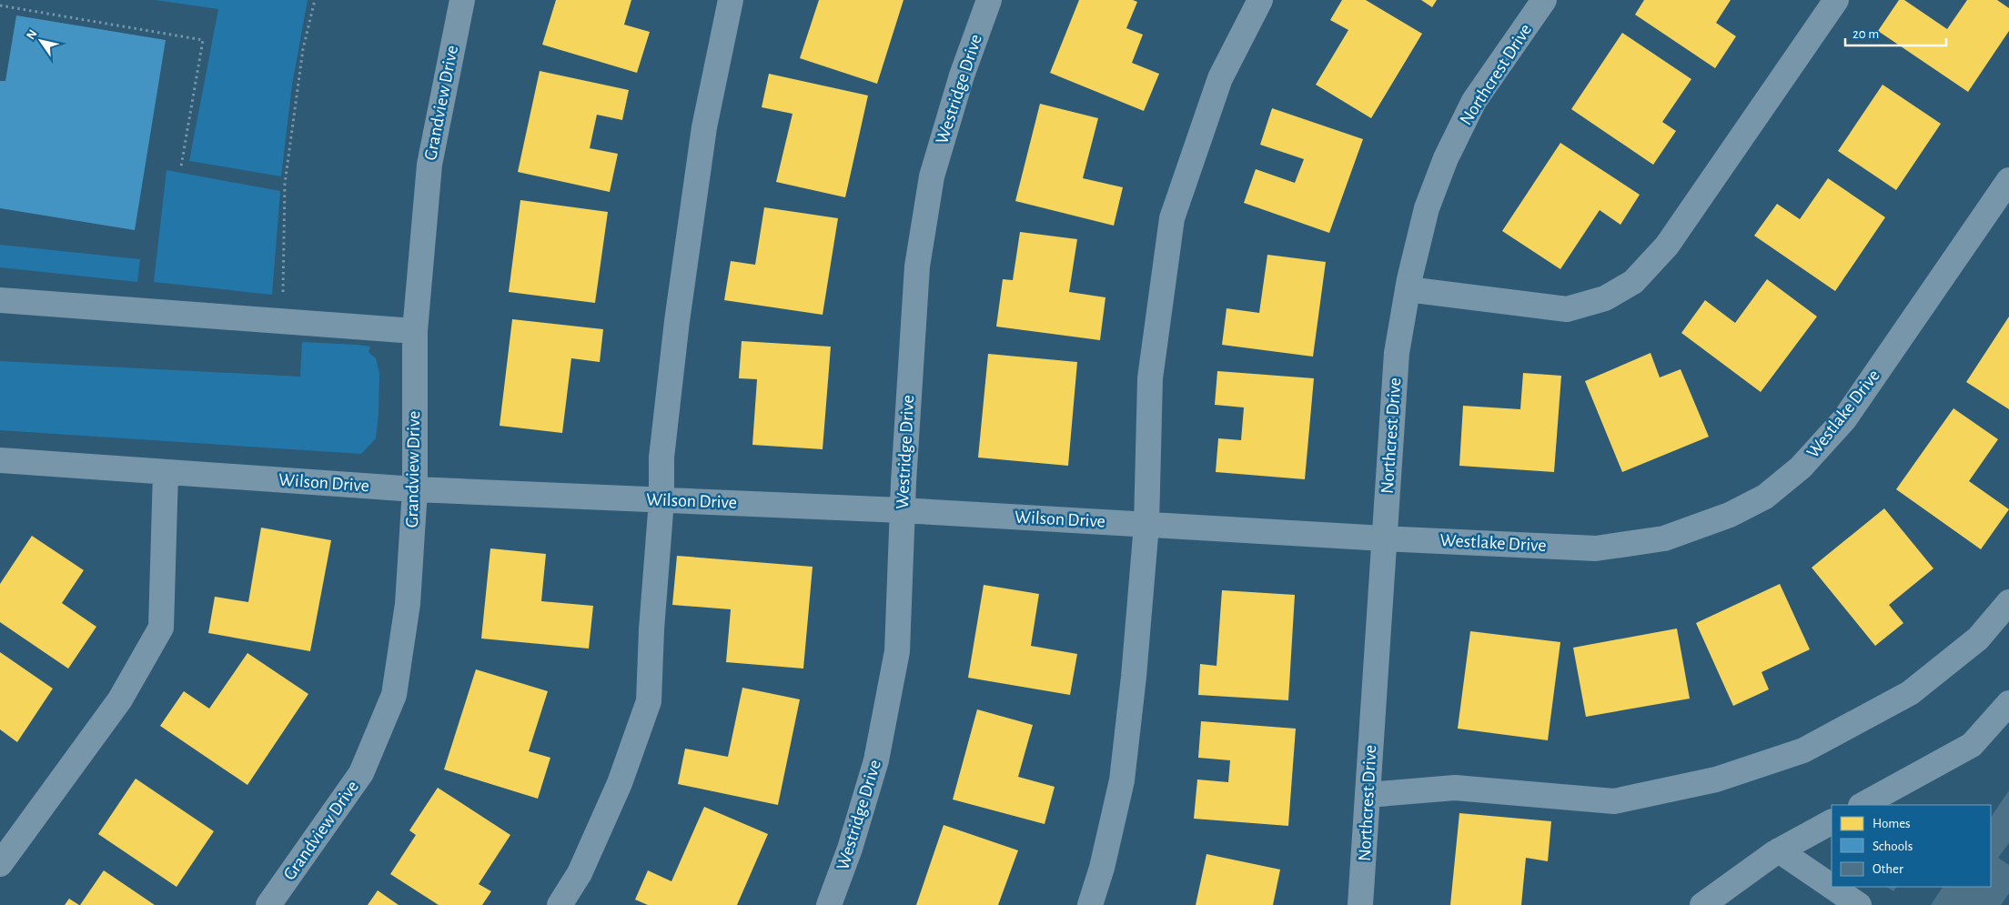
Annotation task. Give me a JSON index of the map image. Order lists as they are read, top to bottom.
{
  "streets": {
    "street": [
      "Northcrest Drive",
      "Westridge Drive",
      "Grandview Drive",
      "Westlake Drive",
      "Wilson Drive"
    ]
  },
  "crossings": [
    ["Northcrest Drive", "Westlake Drive"],
    ["Northcrest Drive", "Wilson Drive"],
    ["Westridge Drive", "Wilson Drive"],
    ["Grandview Drive", "Wilson Drive"],
    ["Westlake Drive", "Wilson Drive"]
  ],
  "legend": ["Homes", "Schools", "Other"],
  "scale_bar": "20 m",
  "north": "top left"
}
